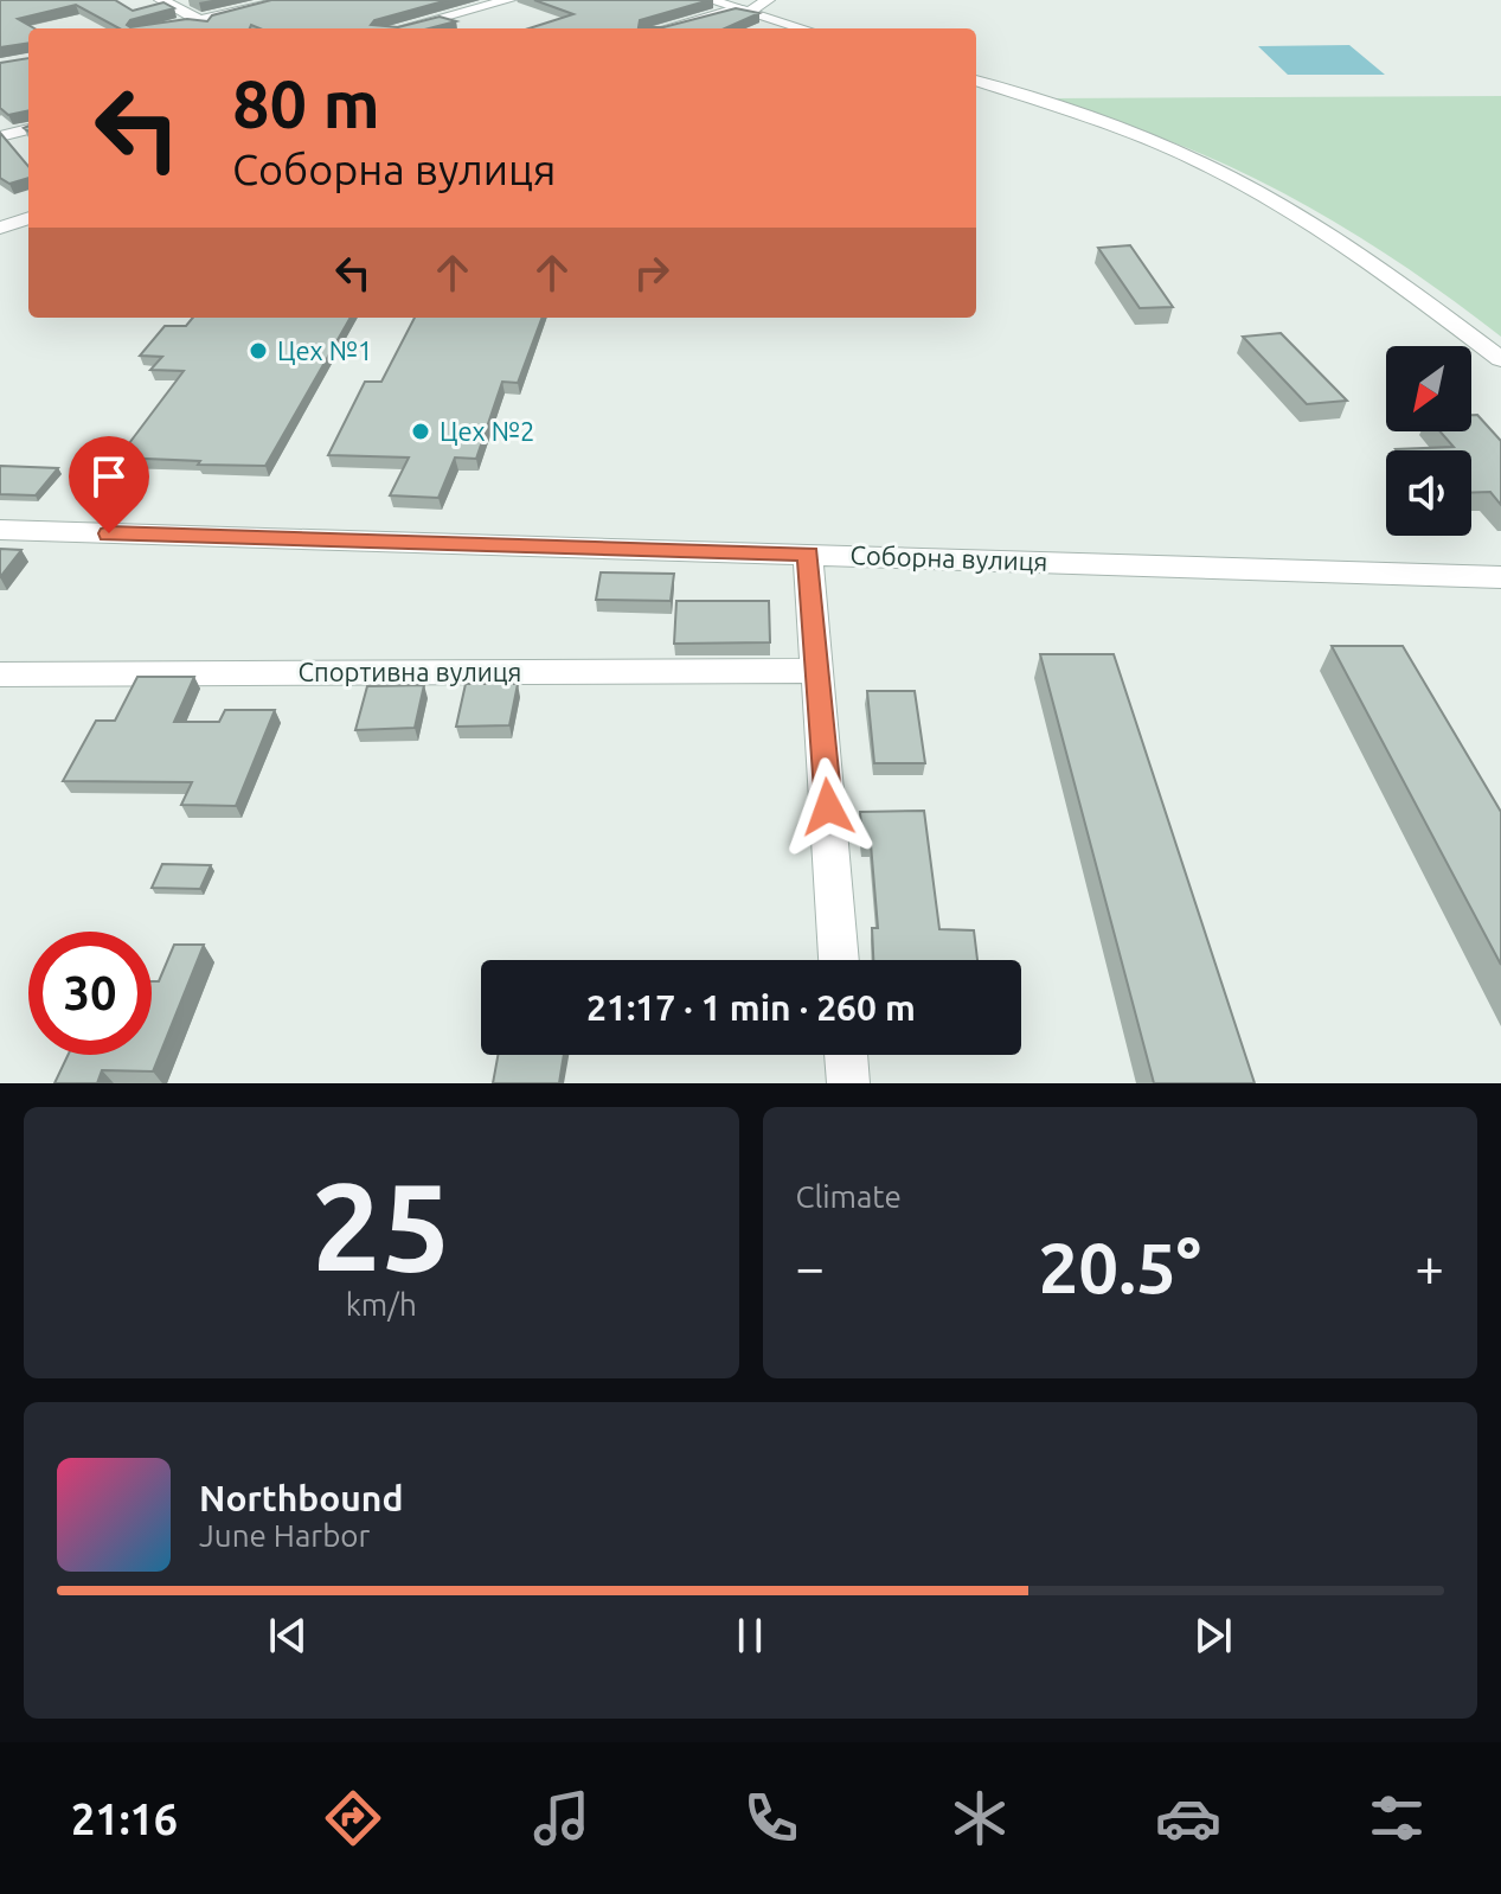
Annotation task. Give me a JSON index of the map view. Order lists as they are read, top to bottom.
{
  "streets": {
    "street": ["Соборна вулиця", "Спортивна вулиця"]
  },
  "places": ["Цех №1", "Цех №2"],
  "north": "bottom left",
  "page": {
    "turn": ["80 m", "Соборна вулиця"],
    "limit": "30",
    "trip": "21:17 · 1 min · 260 m",
    "tile": [
      ["25", "km/h"],
      "Climate"
    ],
    "heat": ["−", "20.5°", "+"],
    "song": ["Northbound", "June Harbor"],
    "tabs": "21:16"
  }
}
